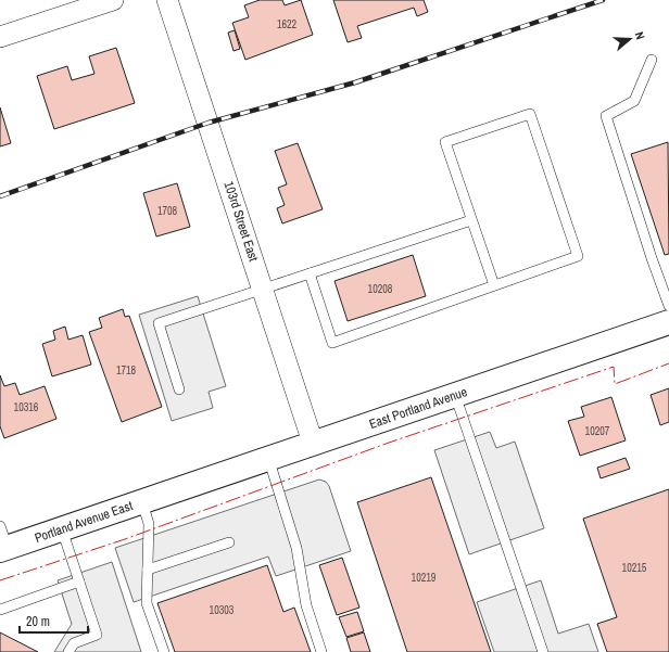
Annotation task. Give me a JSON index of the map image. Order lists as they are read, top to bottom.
{
  "streets": {
    "main road": ["East Portland Avenue", "Portland Avenue East"],
    "street": ["103rd Street East"]
  },
  "crossings": [
    ["103rd Street East", "East Portland Avenue"],
    ["East Portland Avenue", "Portland Avenue East"]
  ],
  "house_numbers": [
    "1622",
    "1708",
    "10208",
    "1718",
    "10316",
    "10207",
    "10215",
    "10219",
    "10303"
  ],
  "scale_bar": "20 m",
  "north": "right"
}
